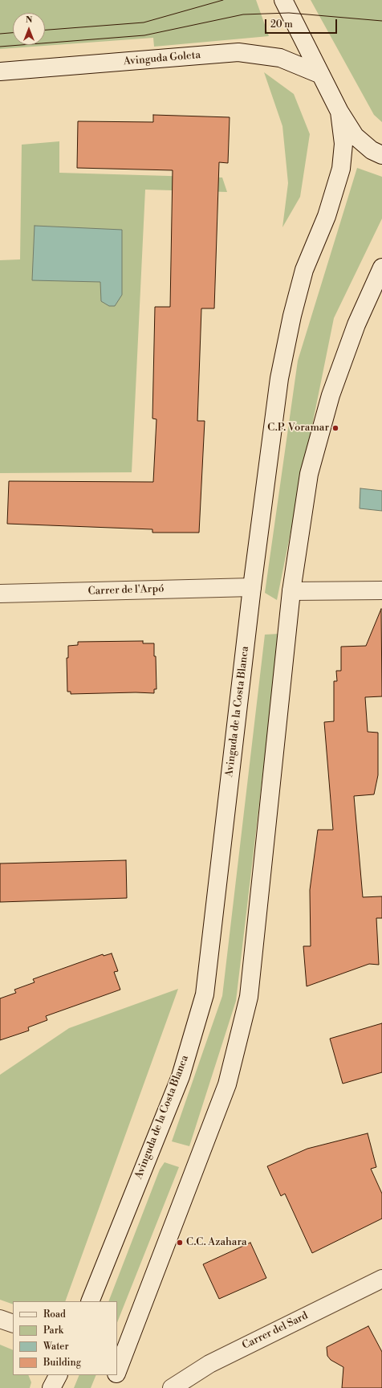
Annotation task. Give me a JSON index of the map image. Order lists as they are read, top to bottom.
{
  "streets": {
    "street": [
      "Avinguda Goleta",
      "Carrer de l'Arpó",
      "Avinguda de la Costa Blanca",
      "Carrer del Sard"
    ]
  },
  "crossings": [
    ["Carrer de l'Arpó", "Avinguda de la Costa Blanca"]
  ],
  "places": ["C.P. Voramar", "C.C. Azahara"],
  "legend": [
    "Road",
    "Park",
    "Water",
    "Building"
  ],
  "scale_bar": "20 m",
  "north": "top"
}
